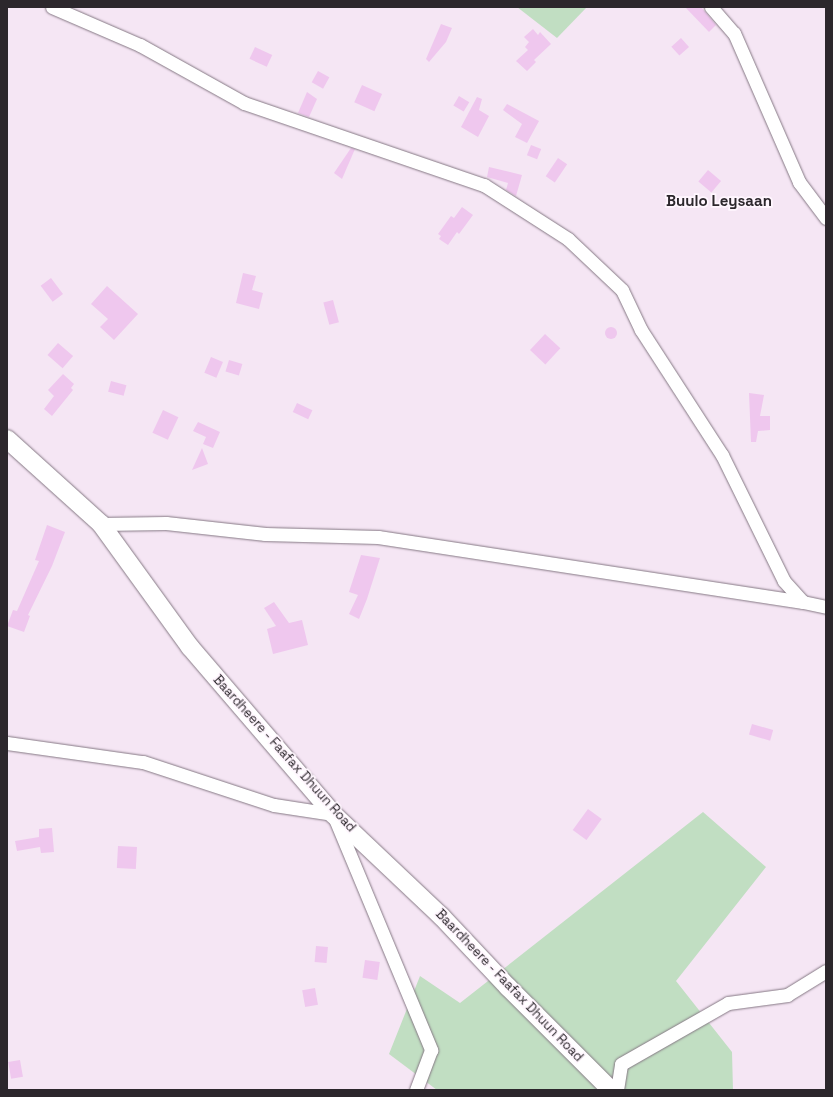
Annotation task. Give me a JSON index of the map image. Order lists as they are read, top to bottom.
{
  "streets": {
    "main road": ["Baardheere - Faafax Dhuun Road"]
  },
  "districts": ["Buulo Leysaan"]
}
